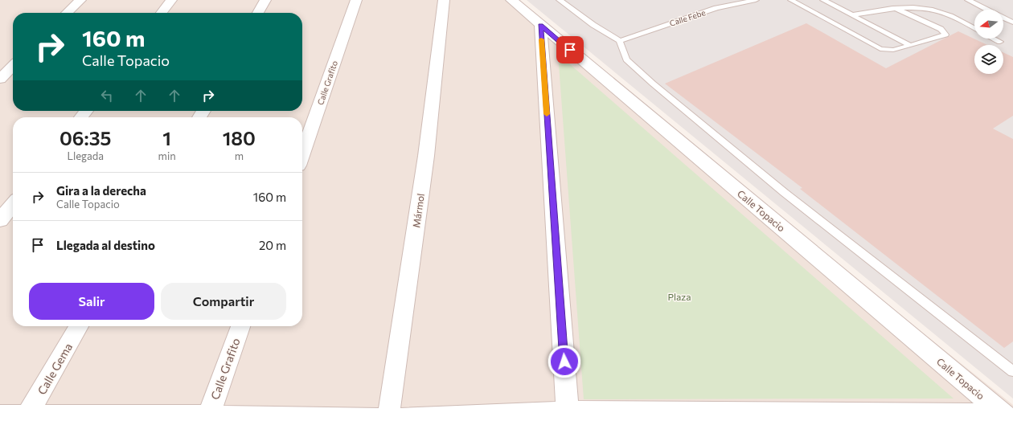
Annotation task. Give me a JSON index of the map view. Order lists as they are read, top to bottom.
{
  "streets": {
    "street": [
      "Calle Grafito",
      "Mármol",
      "Calle Topacio",
      "Calle Gema"
    ],
    "lane": ["Calle Febe"]
  },
  "parks": ["Plaza"],
  "north": "left",
  "page": {
    "turn": ["160 m", "Calle Topacio"],
    "eta": [
      "06:35",
      "Llegada",
      "1",
      "min",
      "180",
      "m"
    ],
    "list": [
      {
        "name": "Gira a la derecha",
        "note": "Calle Topacio",
        "value": "160 m"
      },
      {
        "name": "Llegada al destino",
        "value": "20 m"
      }
    ],
    "buttons": ["Salir", "Compartir"]
  }
}
